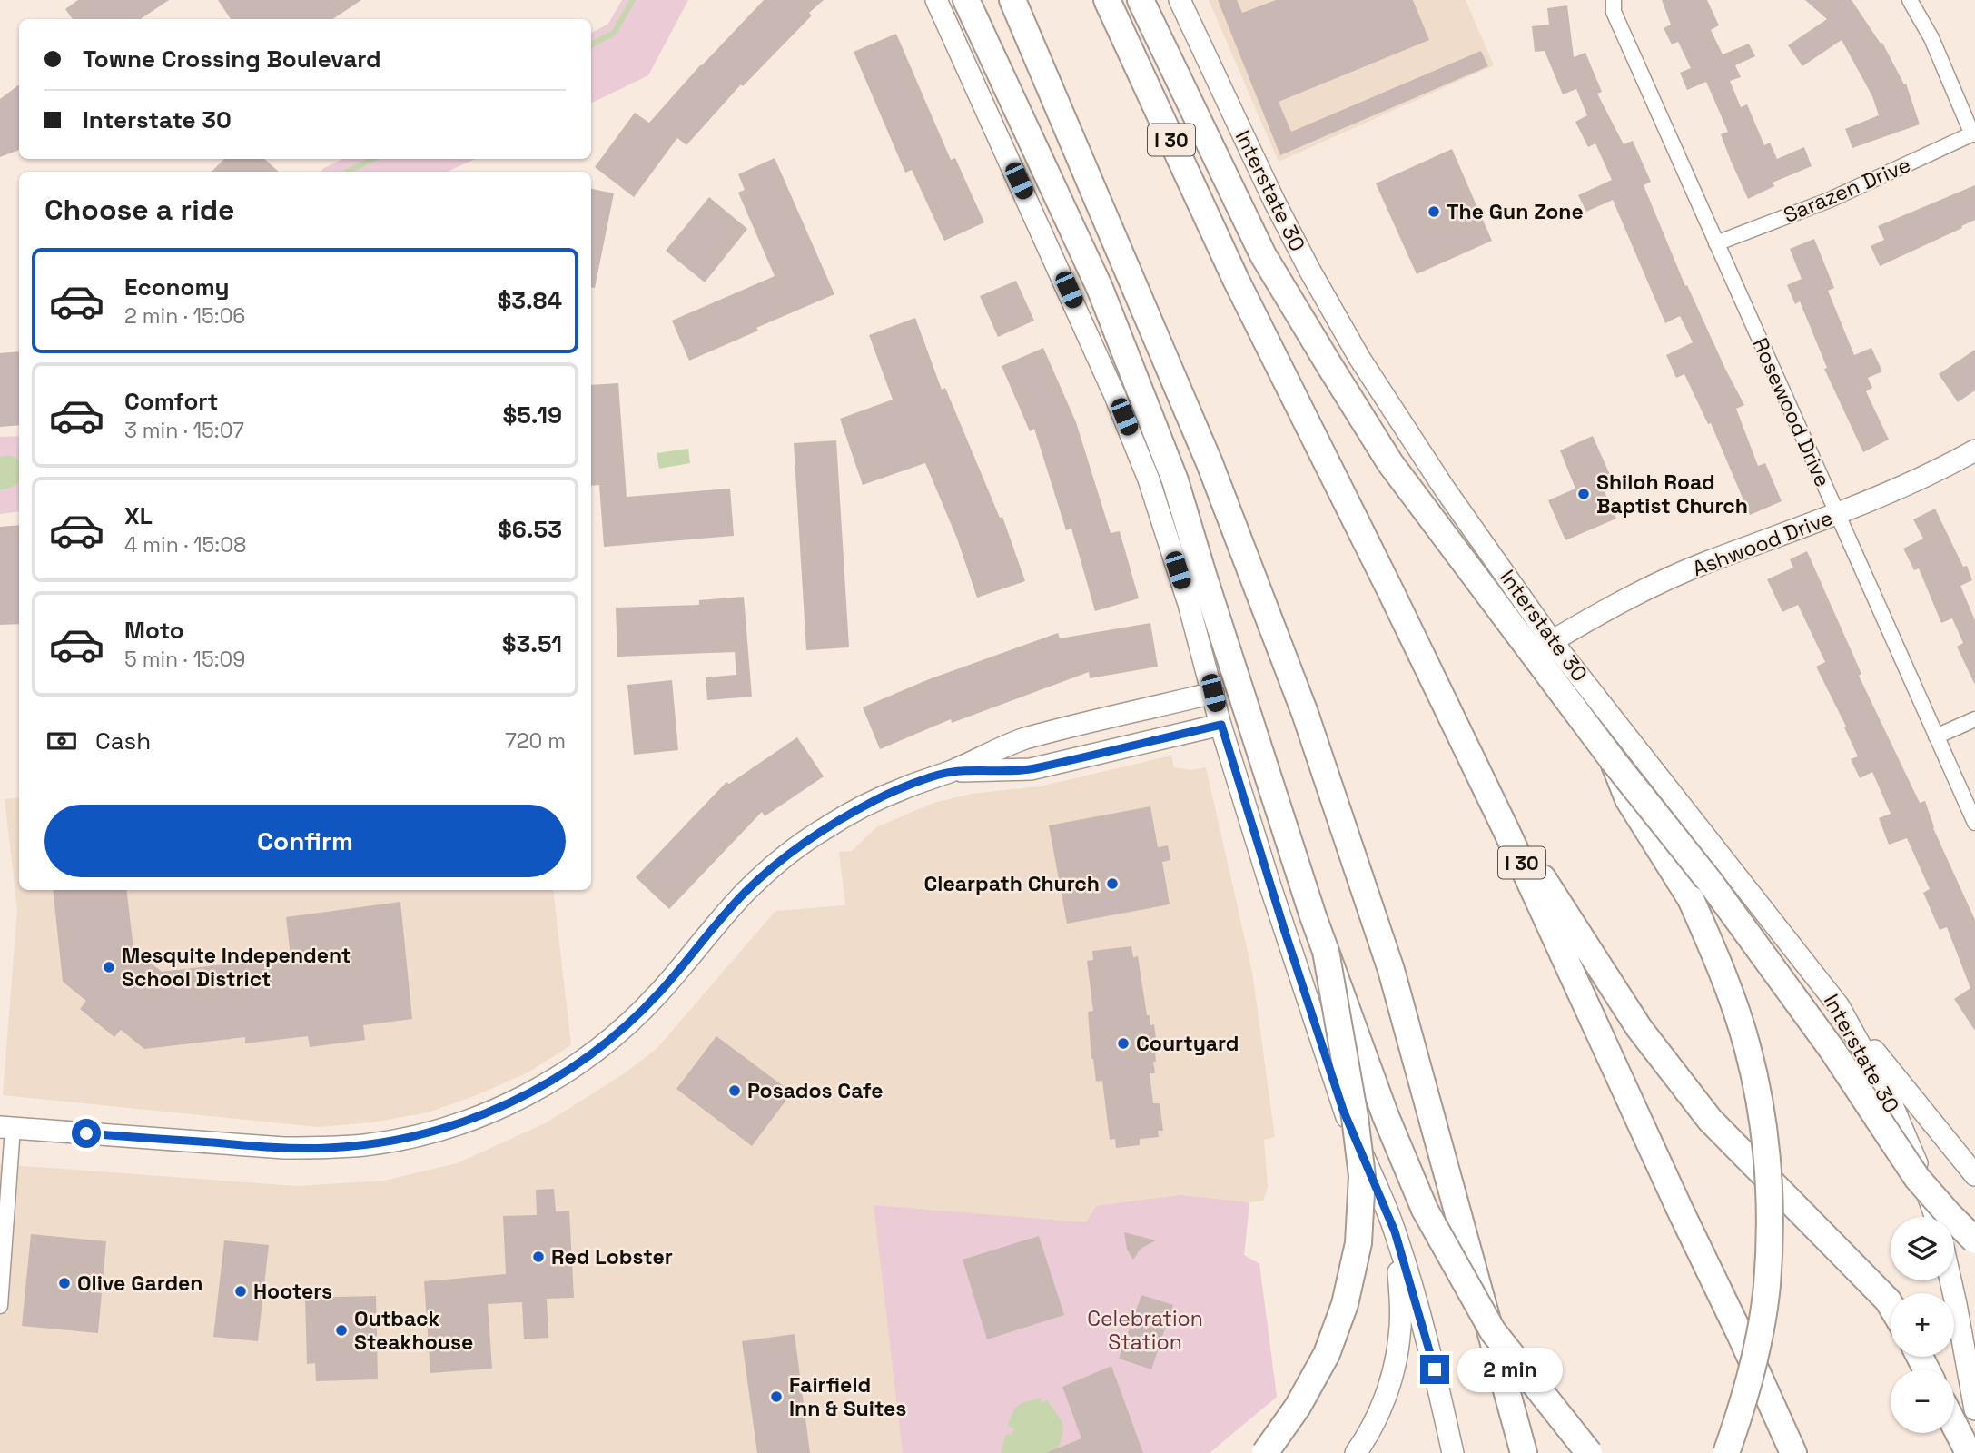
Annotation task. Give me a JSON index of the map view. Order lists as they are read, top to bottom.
{
  "streets": {
    "highway": ["I 30"],
    "main road": ["Interstate 30", "Ashwood Drive"],
    "street": ["Sarazen Drive", "Rosewood Drive"]
  },
  "crossings": [
    ["Sarazen Drive", "Rosewood Drive"],
    ["Interstate 30", "Ashwood Drive"],
    ["Rosewood Drive", "Ashwood Drive"]
  ],
  "parks": ["Celebration Station"],
  "places": [
    "The Gun Zone",
    "Shiloh Road Baptist Church",
    "Clearpath Church",
    "Mesquite Independent School District",
    "Courtyard",
    "Posados Cafe",
    "Red Lobster",
    "Olive Garden",
    "Hooters",
    "Outback Steakhouse",
    "Fairfield Inn & Suites"
  ],
  "page": {
    "banner": ["Towne Crossing Boulevard", "Interstate 30"],
    "heading": "Choose a ride",
    "list": [
      {
        "name": "Economy",
        "note": "2 min · 15:06",
        "value": "$3.84"
      },
      {
        "name": "Comfort",
        "note": "3 min · 15:07",
        "value": "$5.19"
      },
      {
        "name": "XL",
        "note": "4 min · 15:08",
        "value": "$6.53"
      },
      {
        "name": "Moto",
        "note": "5 min · 15:09",
        "value": "$3.51"
      }
    ],
    "pay": ["Cash", "720 m"],
    "buttons": "Confirm",
    "map_buttons": ["+", "−"],
    "bubble": "2 min"
  }
}
